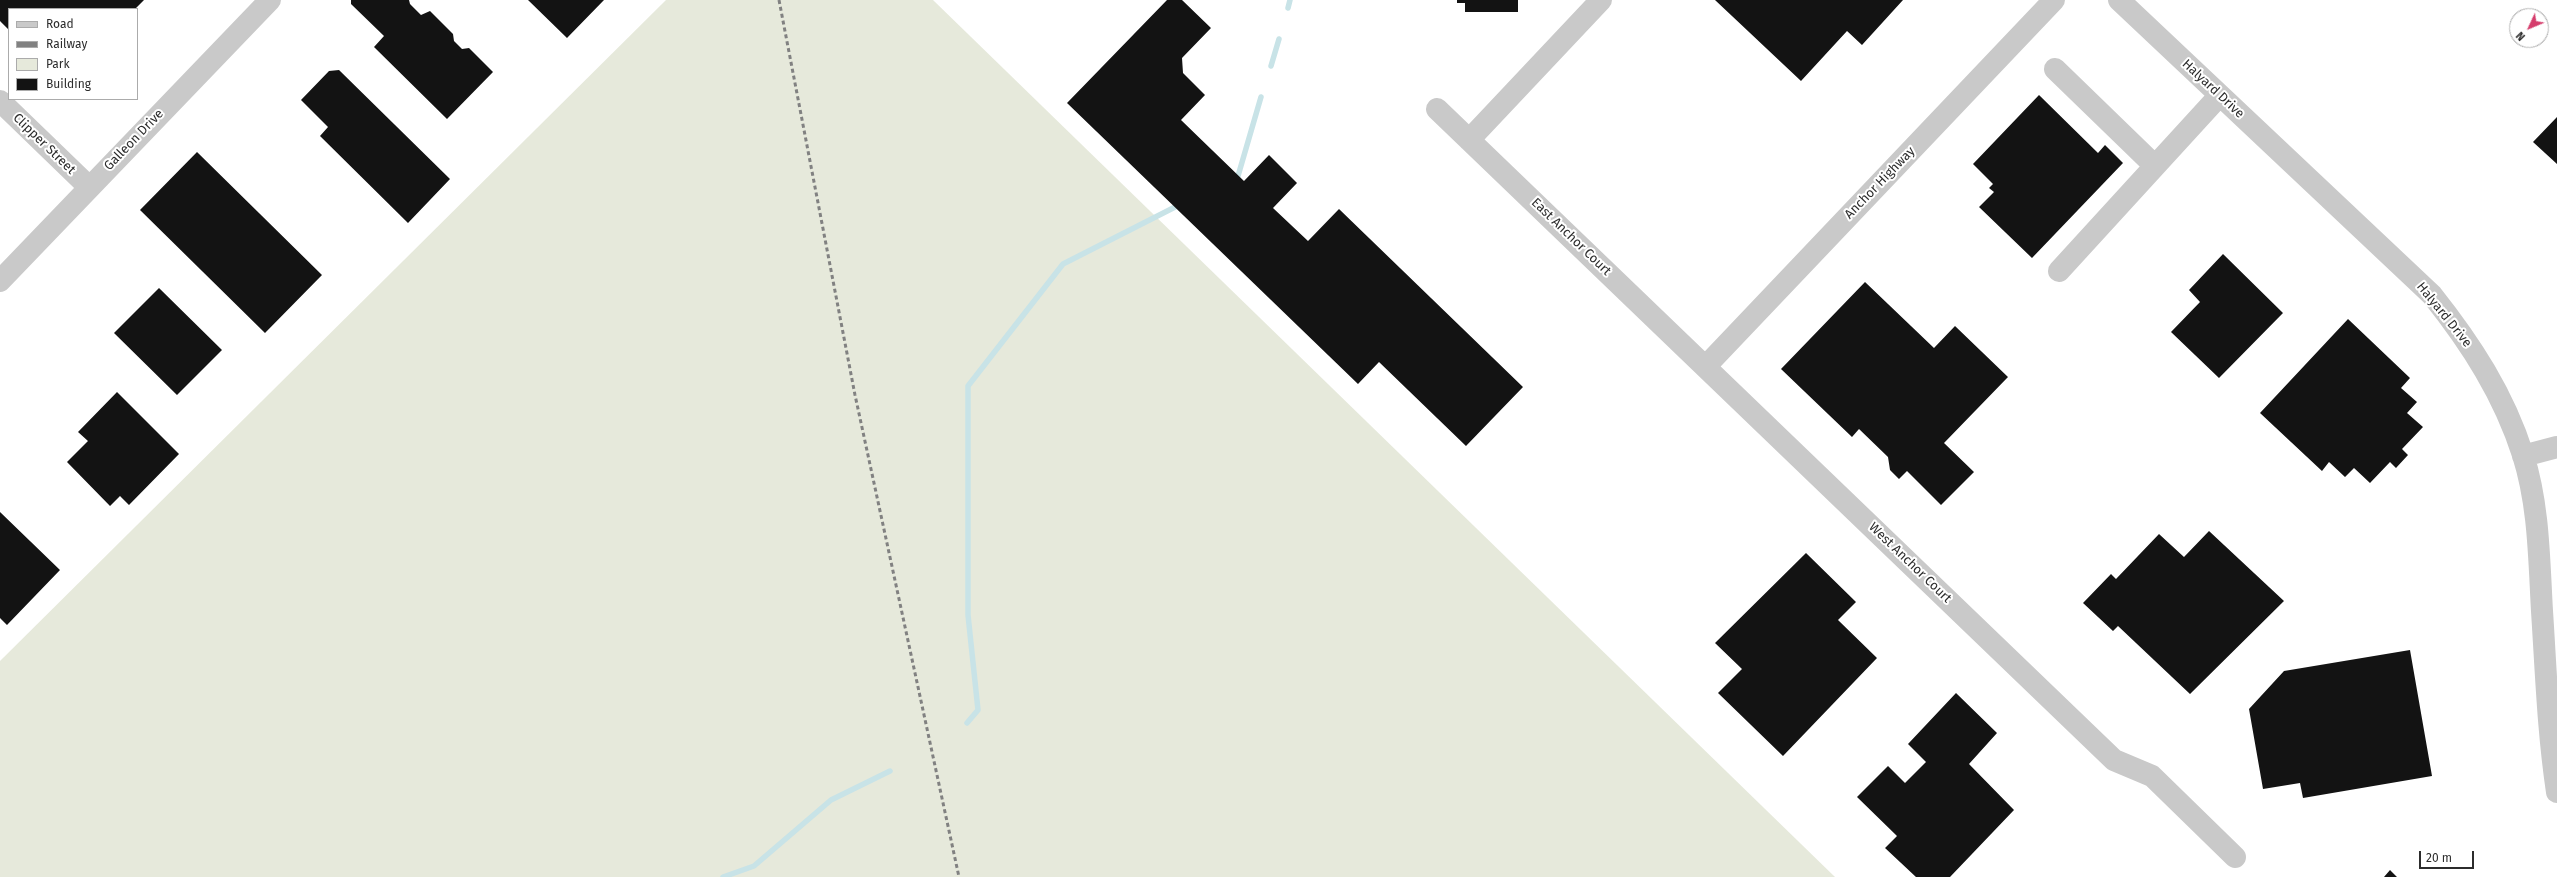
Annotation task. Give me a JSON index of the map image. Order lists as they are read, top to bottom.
{
  "streets": {
    "street": [
      "Halyard Drive",
      "Galleon Drive",
      "Clipper Street",
      "Anchor Highway",
      "East Anchor Court",
      "West Anchor Court"
    ]
  },
  "crossings": [
    ["Galleon Drive", "Clipper Street"],
    ["Anchor Highway", "East Anchor Court"],
    ["Anchor Highway", "West Anchor Court"],
    ["East Anchor Court", "West Anchor Court"]
  ],
  "legend": [
    "Road",
    "Railway",
    "Park",
    "Building"
  ],
  "scale_bar": "20 m",
  "north": "bottom left"
}
